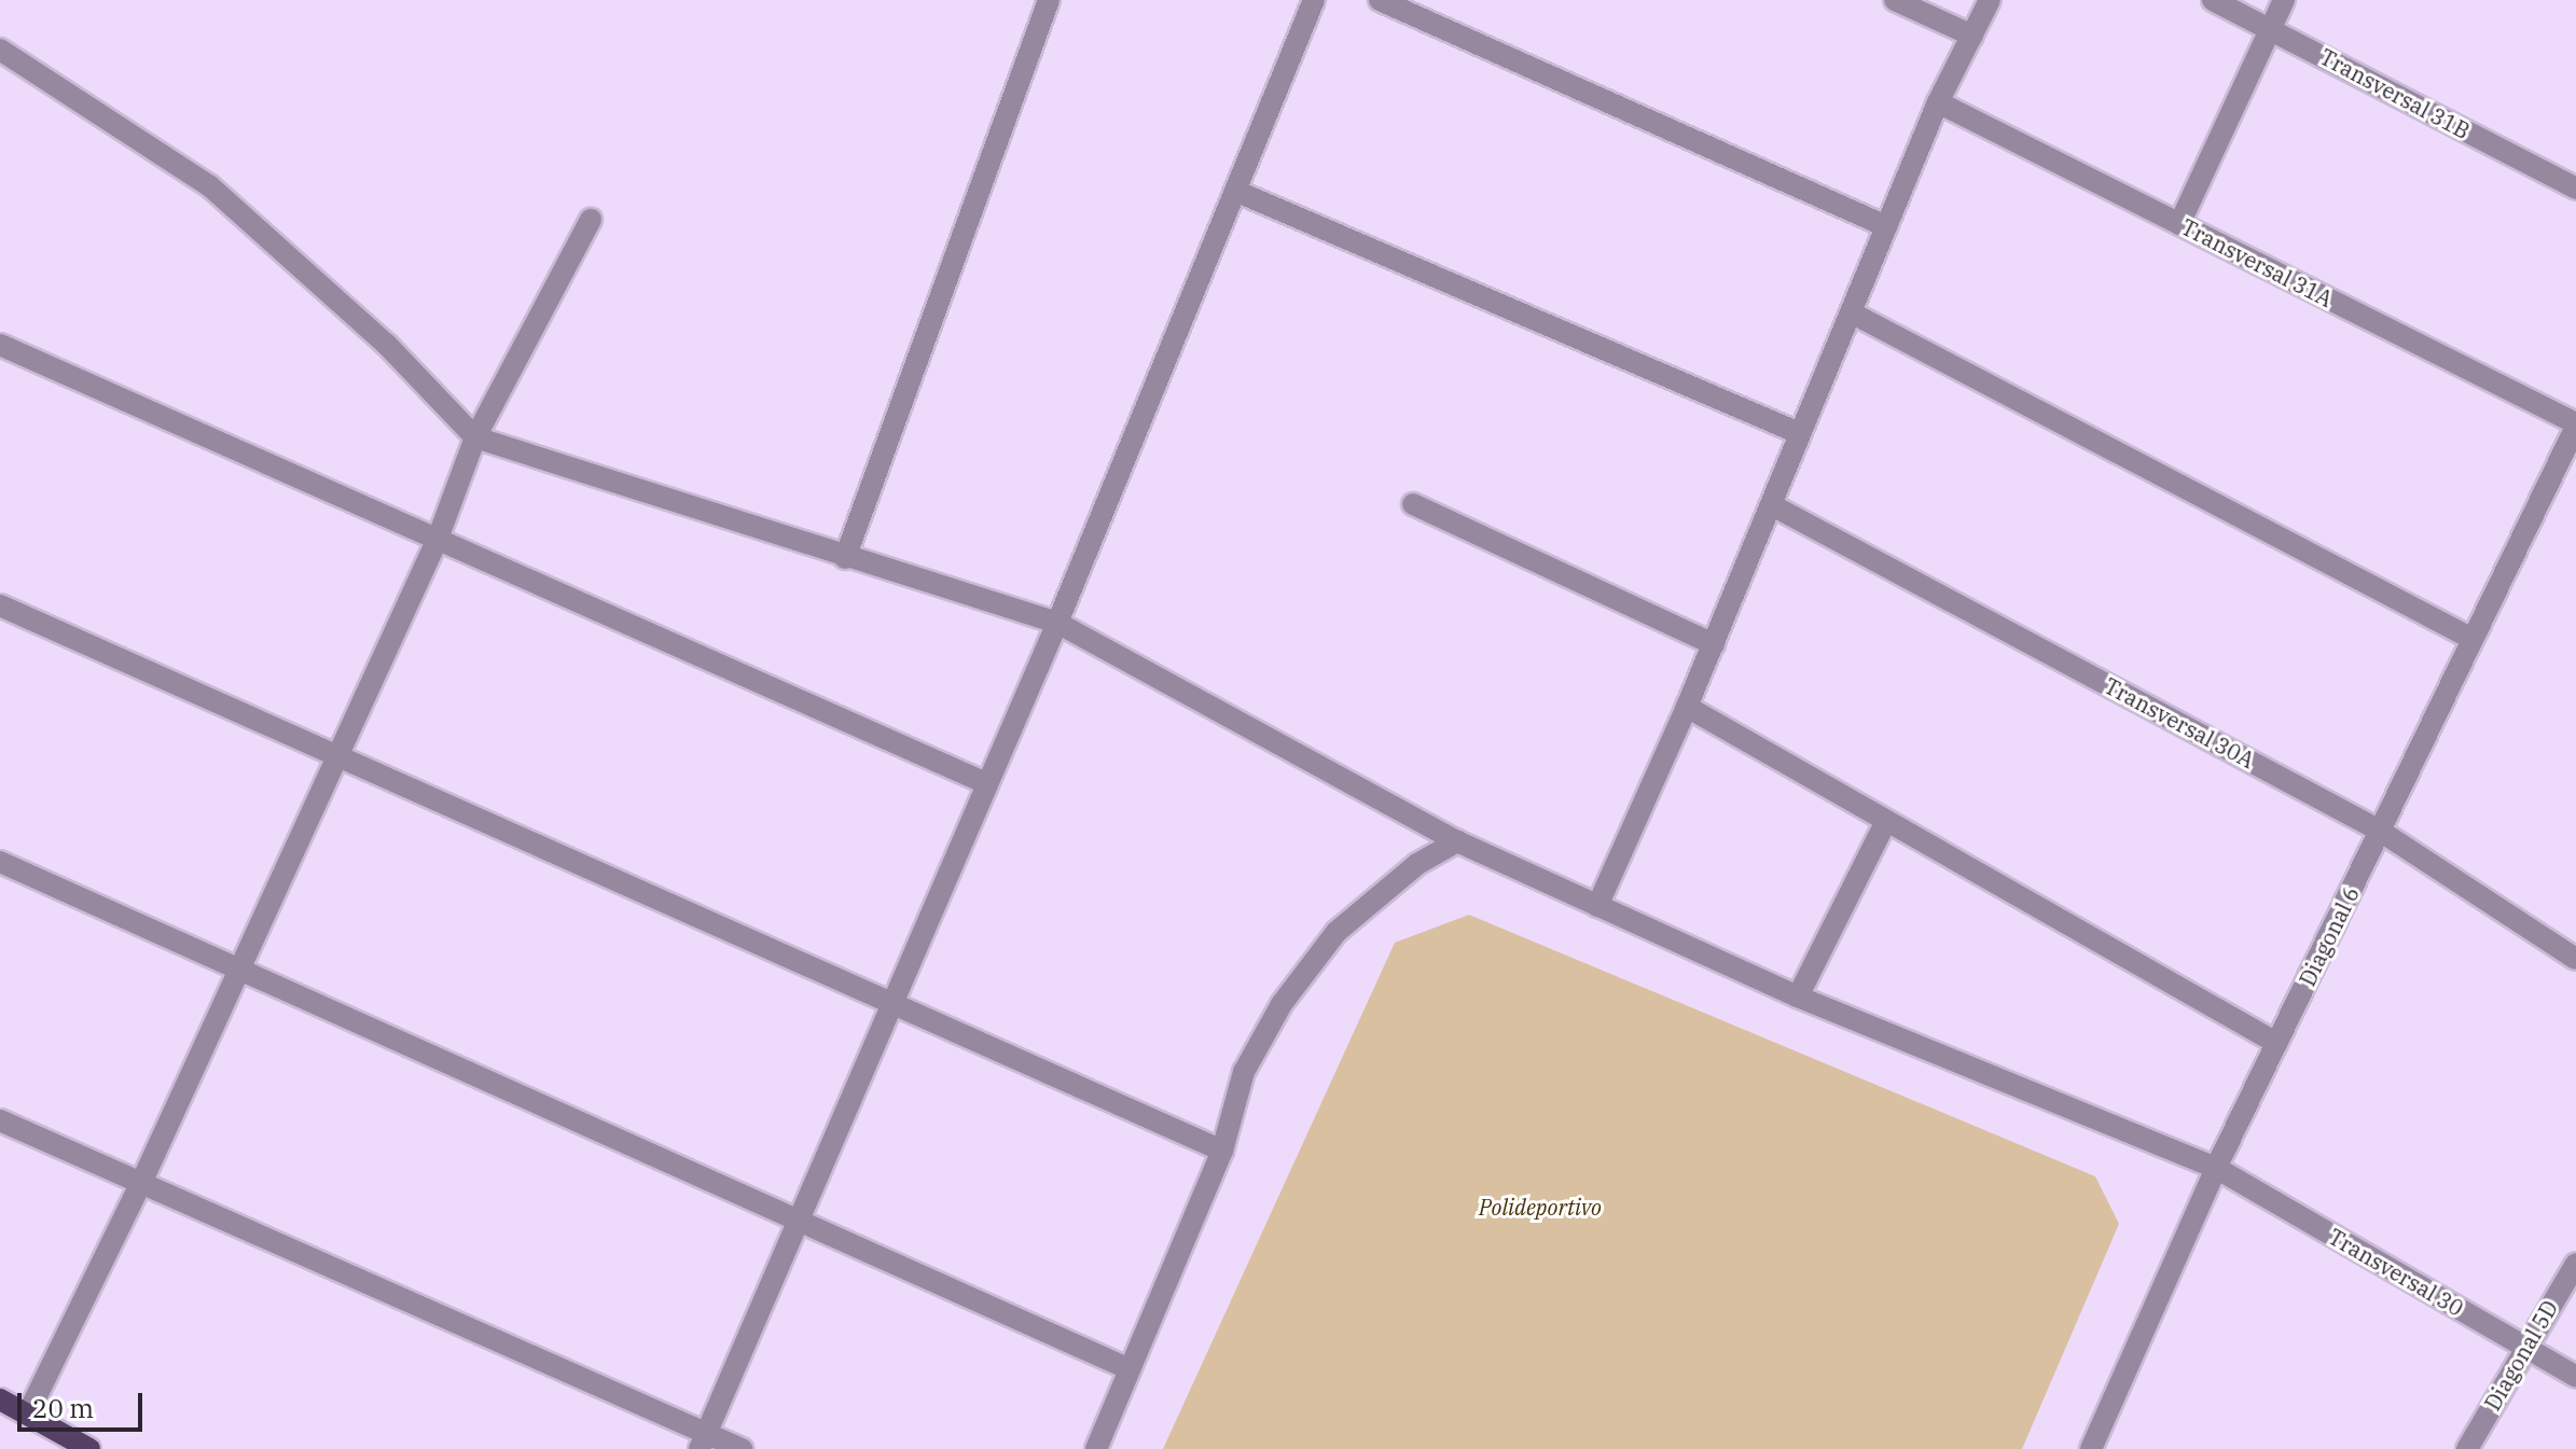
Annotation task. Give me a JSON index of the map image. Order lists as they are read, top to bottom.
{
  "streets": {
    "street": [
      "Transversal 31B",
      "Transversal 31A",
      "Transversal 30A",
      "Diagonal 6",
      "Transversal 30",
      "Diagonal 5D"
    ]
  },
  "crossings": [
    ["Transversal 31A", "Diagonal 6"],
    ["Transversal 30A", "Diagonal 6"],
    ["Diagonal 6", "Transversal 30"],
    ["Transversal 30", "Diagonal 5D"]
  ],
  "parks": ["Polideportivo"],
  "scale_bar": "20 m"
}
